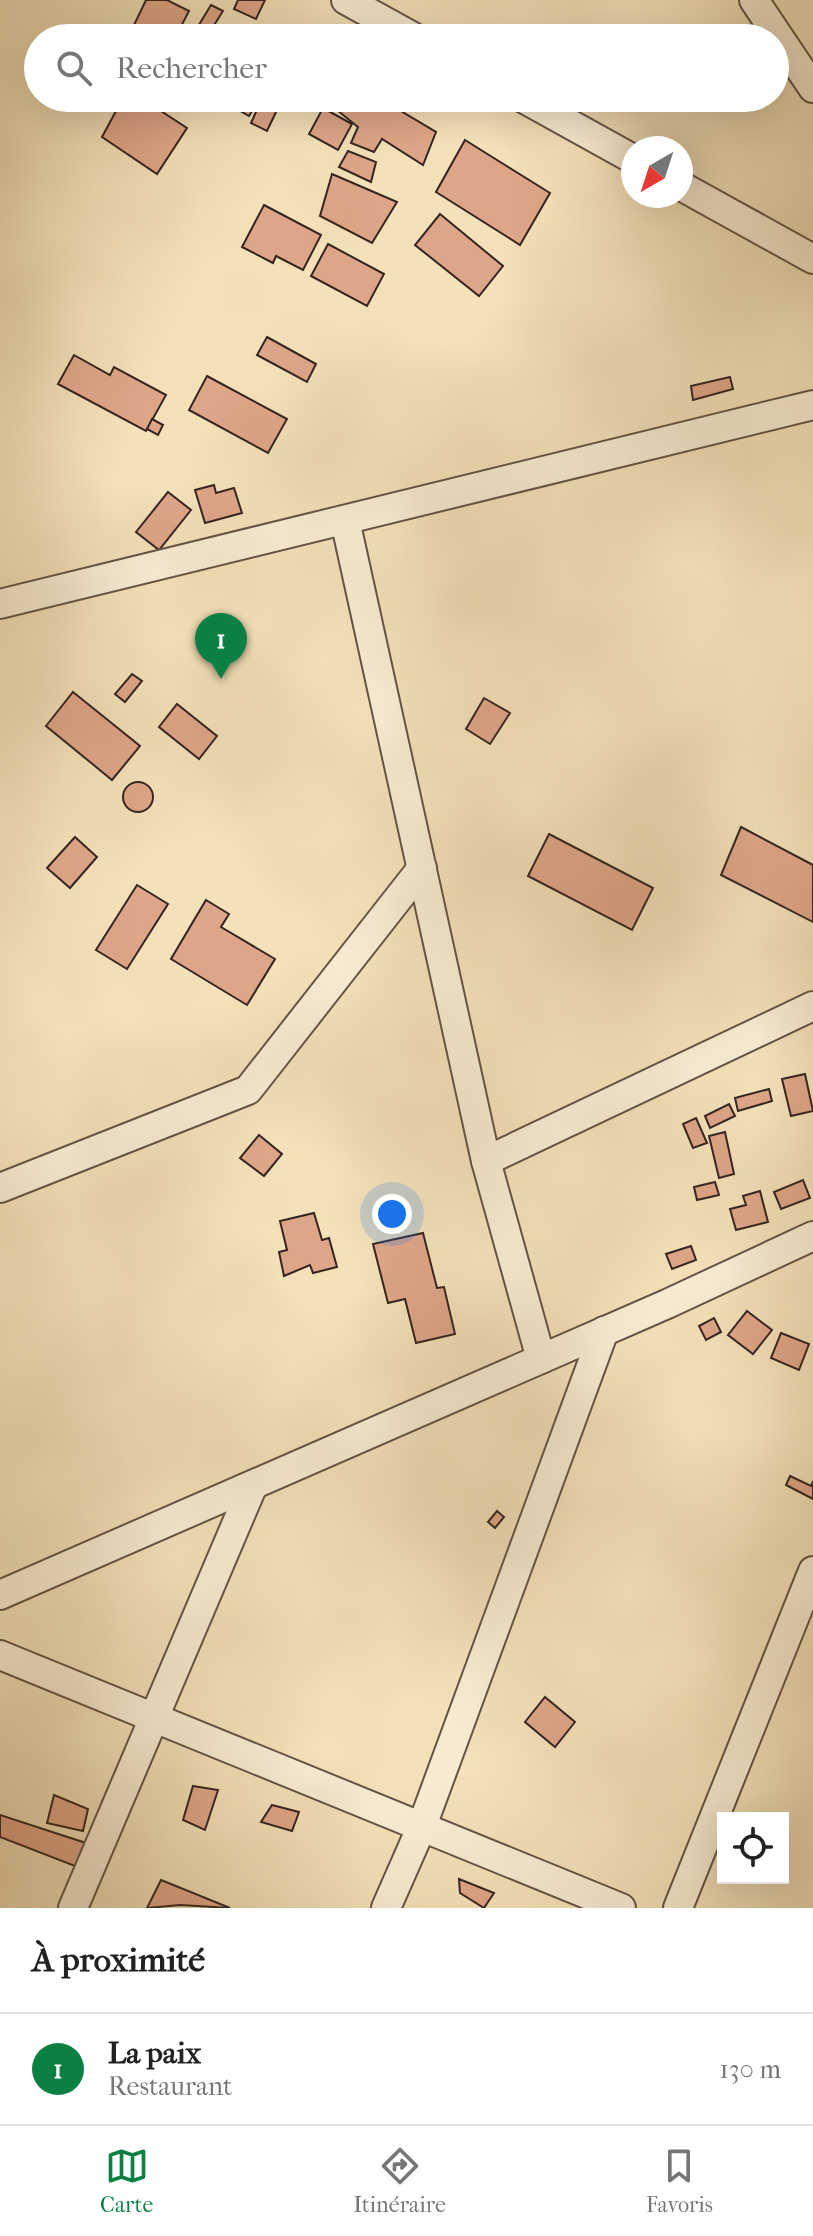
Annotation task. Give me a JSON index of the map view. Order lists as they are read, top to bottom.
{
  "north": "bottom left",
  "page": {
    "search": "Rechercher",
    "pins": "1",
    "heading": "À proximité",
    "list": [
      {
        "mark": "1",
        "name": "La paix",
        "note": "Restaurant",
        "value": "130 m"
      }
    ],
    "nav": ["Carte", "Itinéraire", "Favoris"]
  }
}
